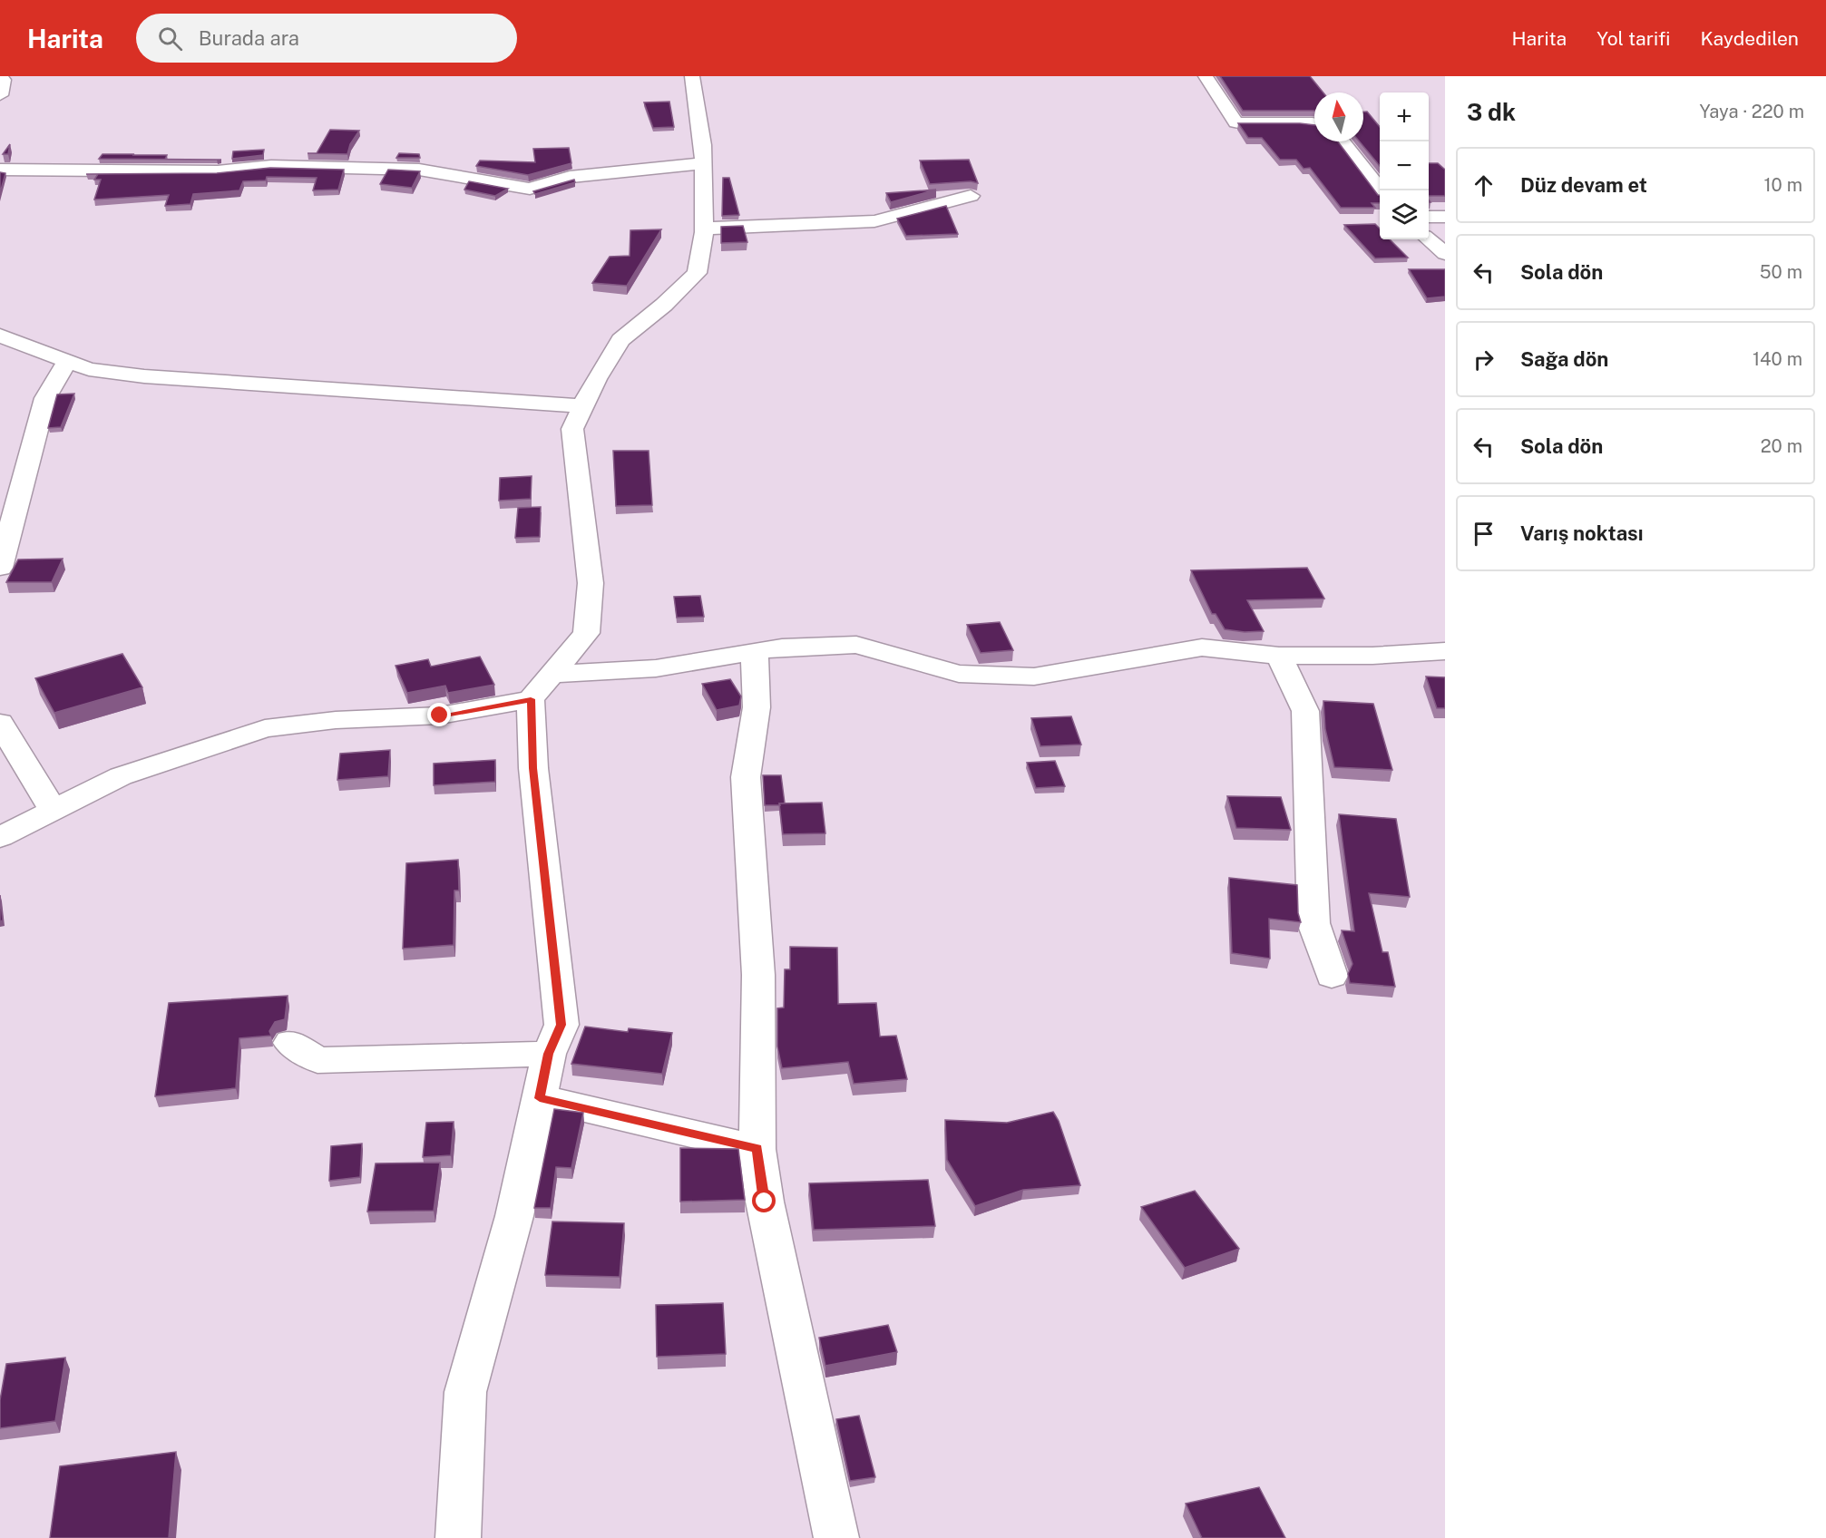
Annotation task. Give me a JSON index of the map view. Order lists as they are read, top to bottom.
{
  "north": "top",
  "page": {
    "header": "Harita",
    "search": "Burada ara",
    "nav": ["Harita", "Yol tarifi", "Kaydedilen"],
    "heading": ["3 dk", "Yaya · 220 m"],
    "map_buttons": ["+", "−"],
    "list": [
      ["Düz devam et", "10 m"],
      ["Sola dön", "50 m"],
      ["Sağa dön", "140 m"],
      ["Sola dön", "20 m"],
      "Varış noktası"
    ]
  }
}
